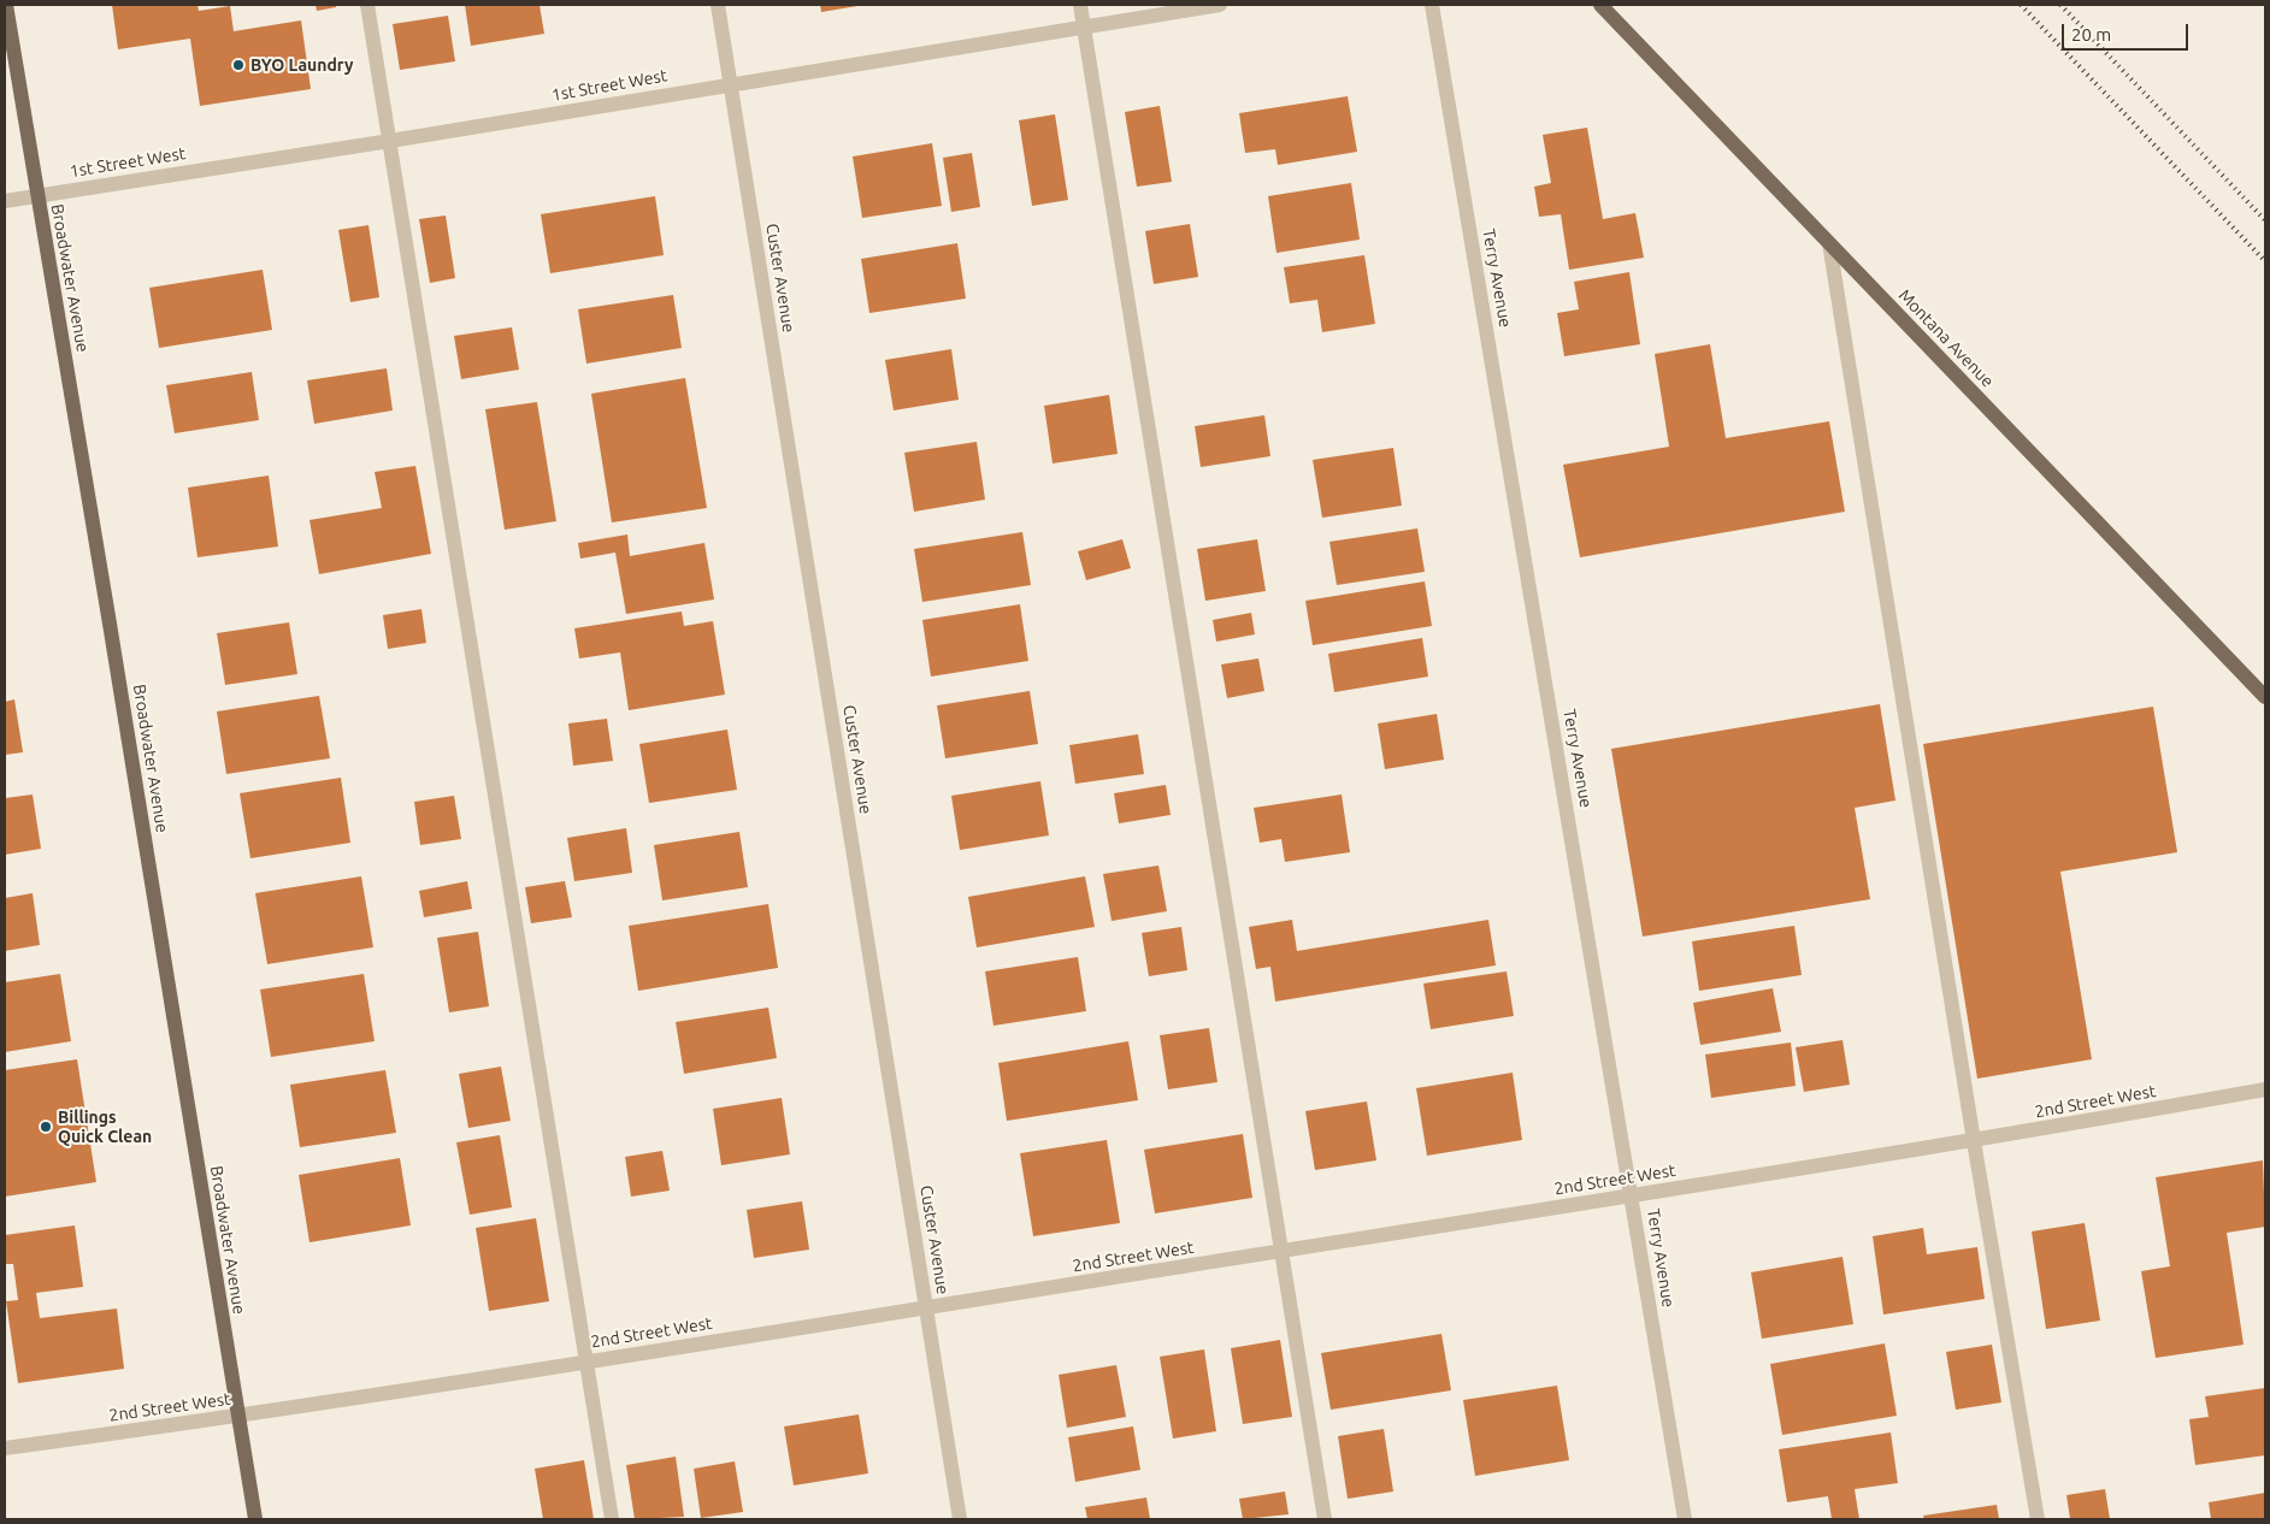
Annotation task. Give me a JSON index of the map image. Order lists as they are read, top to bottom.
{
  "streets": {
    "main road": ["Broadwater Avenue", "Montana Avenue"],
    "street": [
      "1st Street West",
      "Custer Avenue",
      "Terry Avenue",
      "2nd Street West"
    ]
  },
  "crossings": [
    ["1st Street West", "Broadwater Avenue"],
    ["1st Street West", "Custer Avenue"],
    ["Broadwater Avenue", "2nd Street West"],
    ["Custer Avenue", "2nd Street West"],
    ["Terry Avenue", "2nd Street West"]
  ],
  "places": ["BYO Laundry", "Billings Quick Clean"],
  "scale_bar": "20 m"
}
